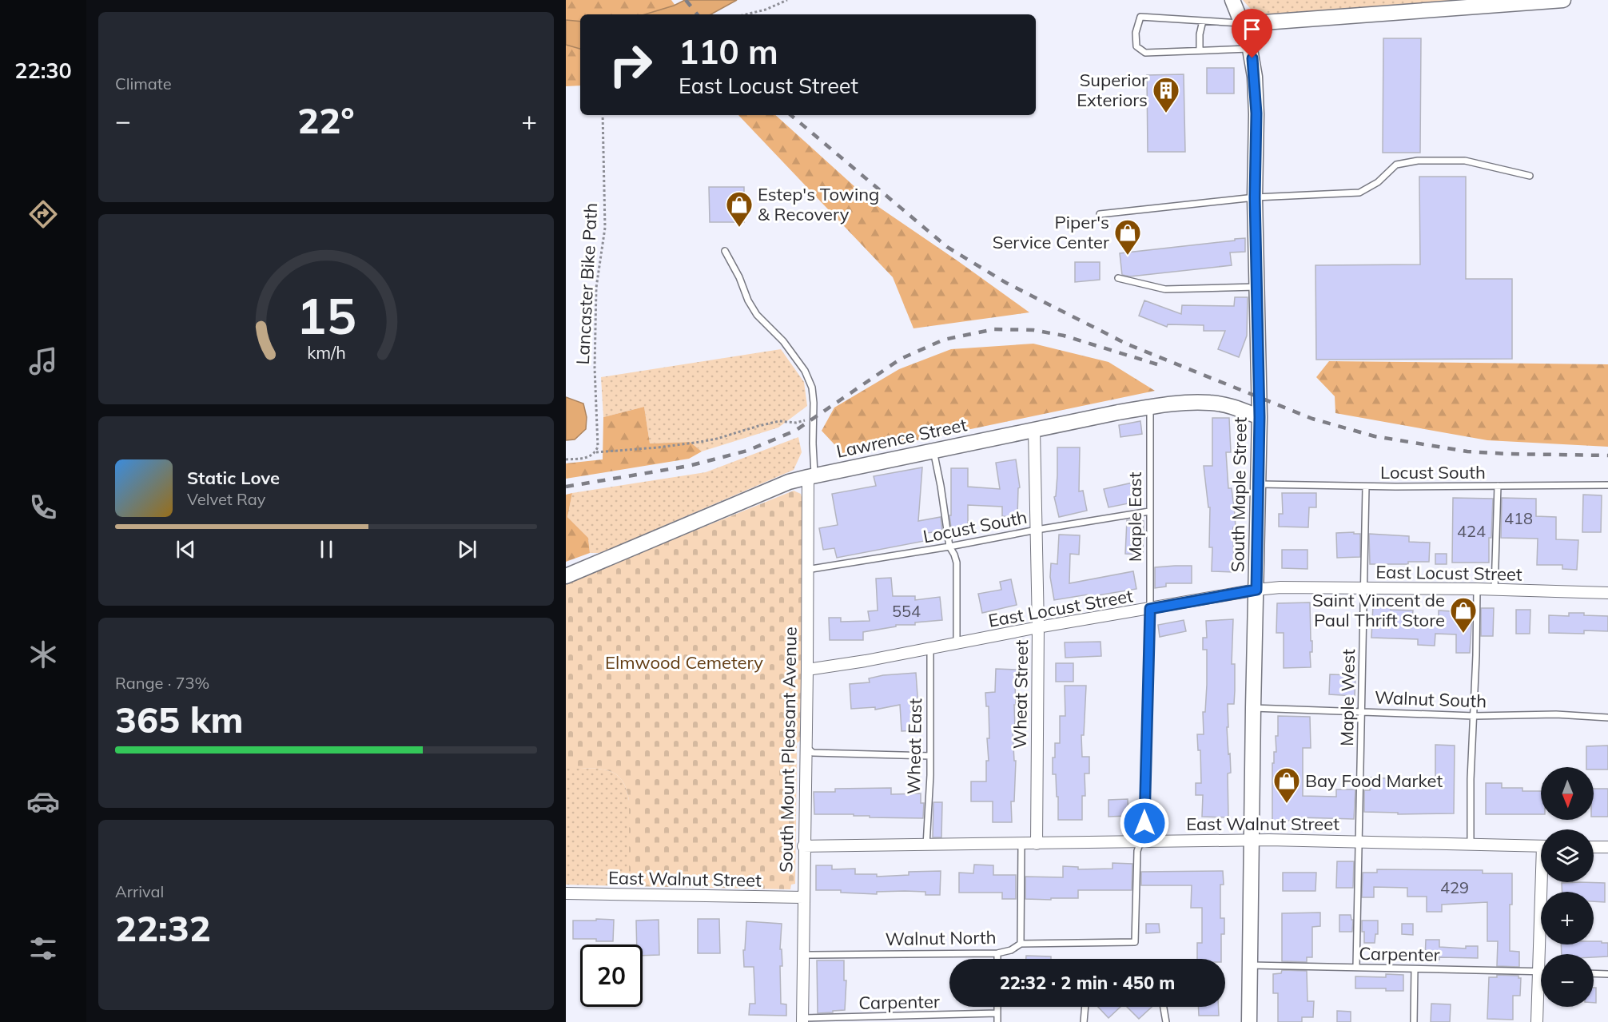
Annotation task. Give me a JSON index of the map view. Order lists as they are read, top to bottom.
{
  "streets": {
    "street": [
      "Lawrence Street",
      "South Maple Street",
      "East Locust Street",
      "Wheat Street",
      "South Mount Pleasant Avenue",
      "East Walnut Street"
    ],
    "lane": [
      "Locust South",
      "Maple East",
      "Maple West",
      "Walnut South",
      "Wheat East",
      "Walnut North",
      "Carpenter"
    ],
    "path": ["Lancaster Bike Path"]
  },
  "crossings": [
    ["Lawrence Street", "South Maple Street"],
    ["Lawrence Street", "Maple East"],
    ["Lawrence Street", "Wheat Street"],
    ["Lawrence Street", "South Mount Pleasant Avenue"],
    ["Locust South", "South Maple Street"],
    ["Locust South", "Maple East"],
    ["Locust South", "Wheat Street"],
    ["Locust South", "Maple West"],
    ["Locust South", "South Mount Pleasant Avenue"],
    ["South Maple Street", "East Locust Street"],
    ["South Maple Street", "Walnut South"],
    ["South Maple Street", "East Walnut Street"],
    ["South Maple Street", "Carpenter"],
    ["Maple East", "East Locust Street"],
    ["Maple East", "East Walnut Street"],
    ["Maple East", "Walnut North"],
    ["East Locust Street", "Wheat Street"],
    ["East Locust Street", "Maple West"],
    ["East Locust Street", "Wheat East"],
    ["East Locust Street", "South Mount Pleasant Avenue"],
    ["Wheat Street", "East Walnut Street"],
    ["Maple West", "Walnut South"],
    ["Maple West", "East Walnut Street"],
    ["Maple West", "Carpenter"],
    ["Wheat East", "East Walnut Street"],
    ["South Mount Pleasant Avenue", "East Walnut Street"],
    ["South Mount Pleasant Avenue", "Walnut North"],
    ["South Mount Pleasant Avenue", "Carpenter"]
  ],
  "parks": ["Elmwood Cemetery"],
  "places": {
    "building": ["Superior Exteriors"],
    "shop": [
      "Estep's Towing & Recovery",
      "Piper's Service Center",
      "Saint Vincent de Paul Thrift Store",
      "Bay Food Market"
    ]
  },
  "house_numbers": [
    "418",
    "424",
    "554",
    "429"
  ],
  "north": "bottom",
  "page": {
    "tabs": "22:30",
    "tile": [
      "Climate",
      ["Range · 73%", "365 km"],
      ["Arrival", "22:32"]
    ],
    "turn": ["110 m", "East Locust Street"],
    "heat": ["−", "22°", "+"],
    "song": ["Static Love", "Velvet Ray"],
    "map_buttons": ["+", "−"],
    "limit": "20",
    "trip": "22:32 · 2 min · 450 m",
    "gauge": ["15", "km/h"]
  }
}
